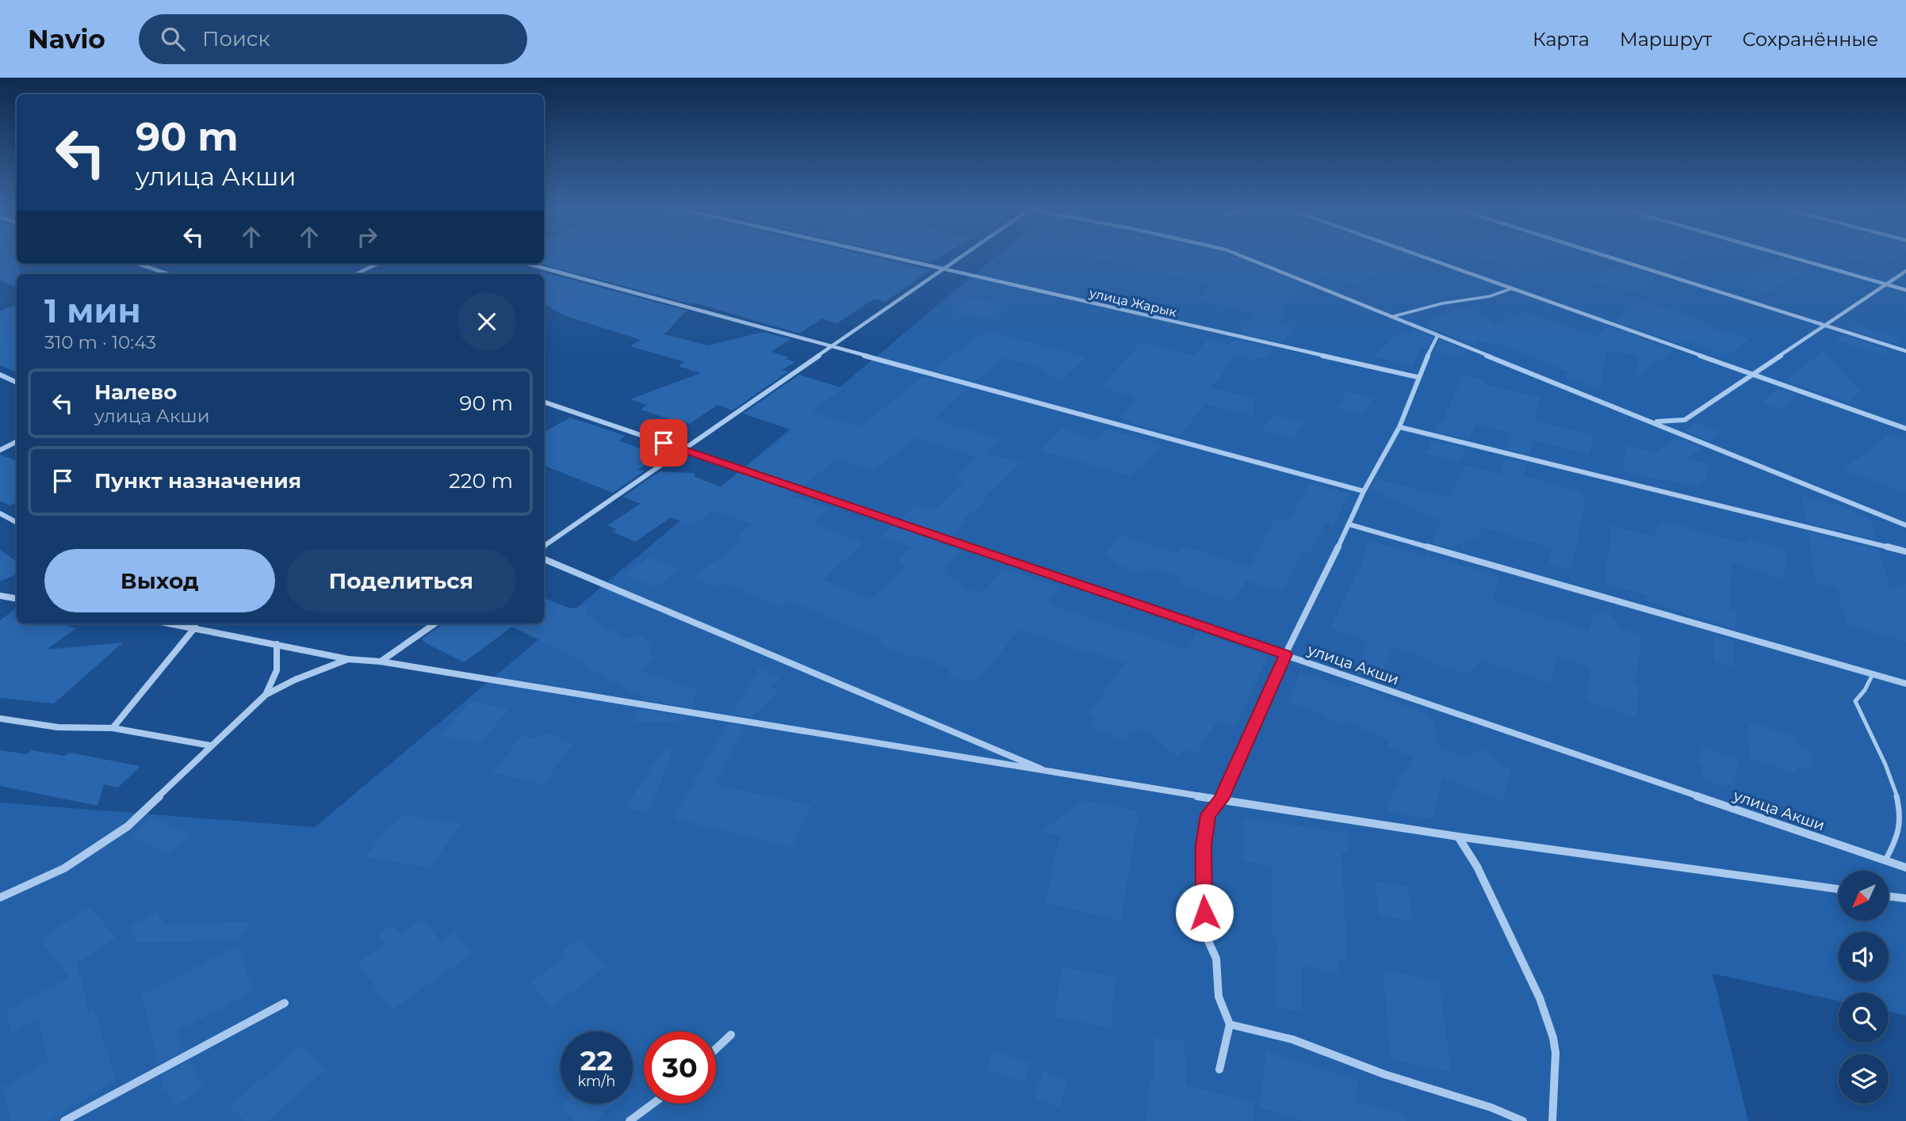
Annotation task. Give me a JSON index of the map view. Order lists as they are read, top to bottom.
{
  "streets": {
    "street": ["улица Жарык", "улица Акши"]
  },
  "north": "bottom left",
  "page": {
    "header": "Navio",
    "search": "Поиск",
    "nav": ["Карта", "Маршрут", "Сохранённые"],
    "turn": ["90 m", "улица Акши"],
    "heading": ["1 мин", "310 m · 10:43"],
    "list": [
      {
        "name": "Налево",
        "note": "улица Акши",
        "value": "90 m"
      },
      {
        "name": "Пункт назначения",
        "value": "220 m"
      }
    ],
    "buttons": ["Выход", "Поделиться"],
    "speed": "22 km/h",
    "limit": "30"
  }
}
